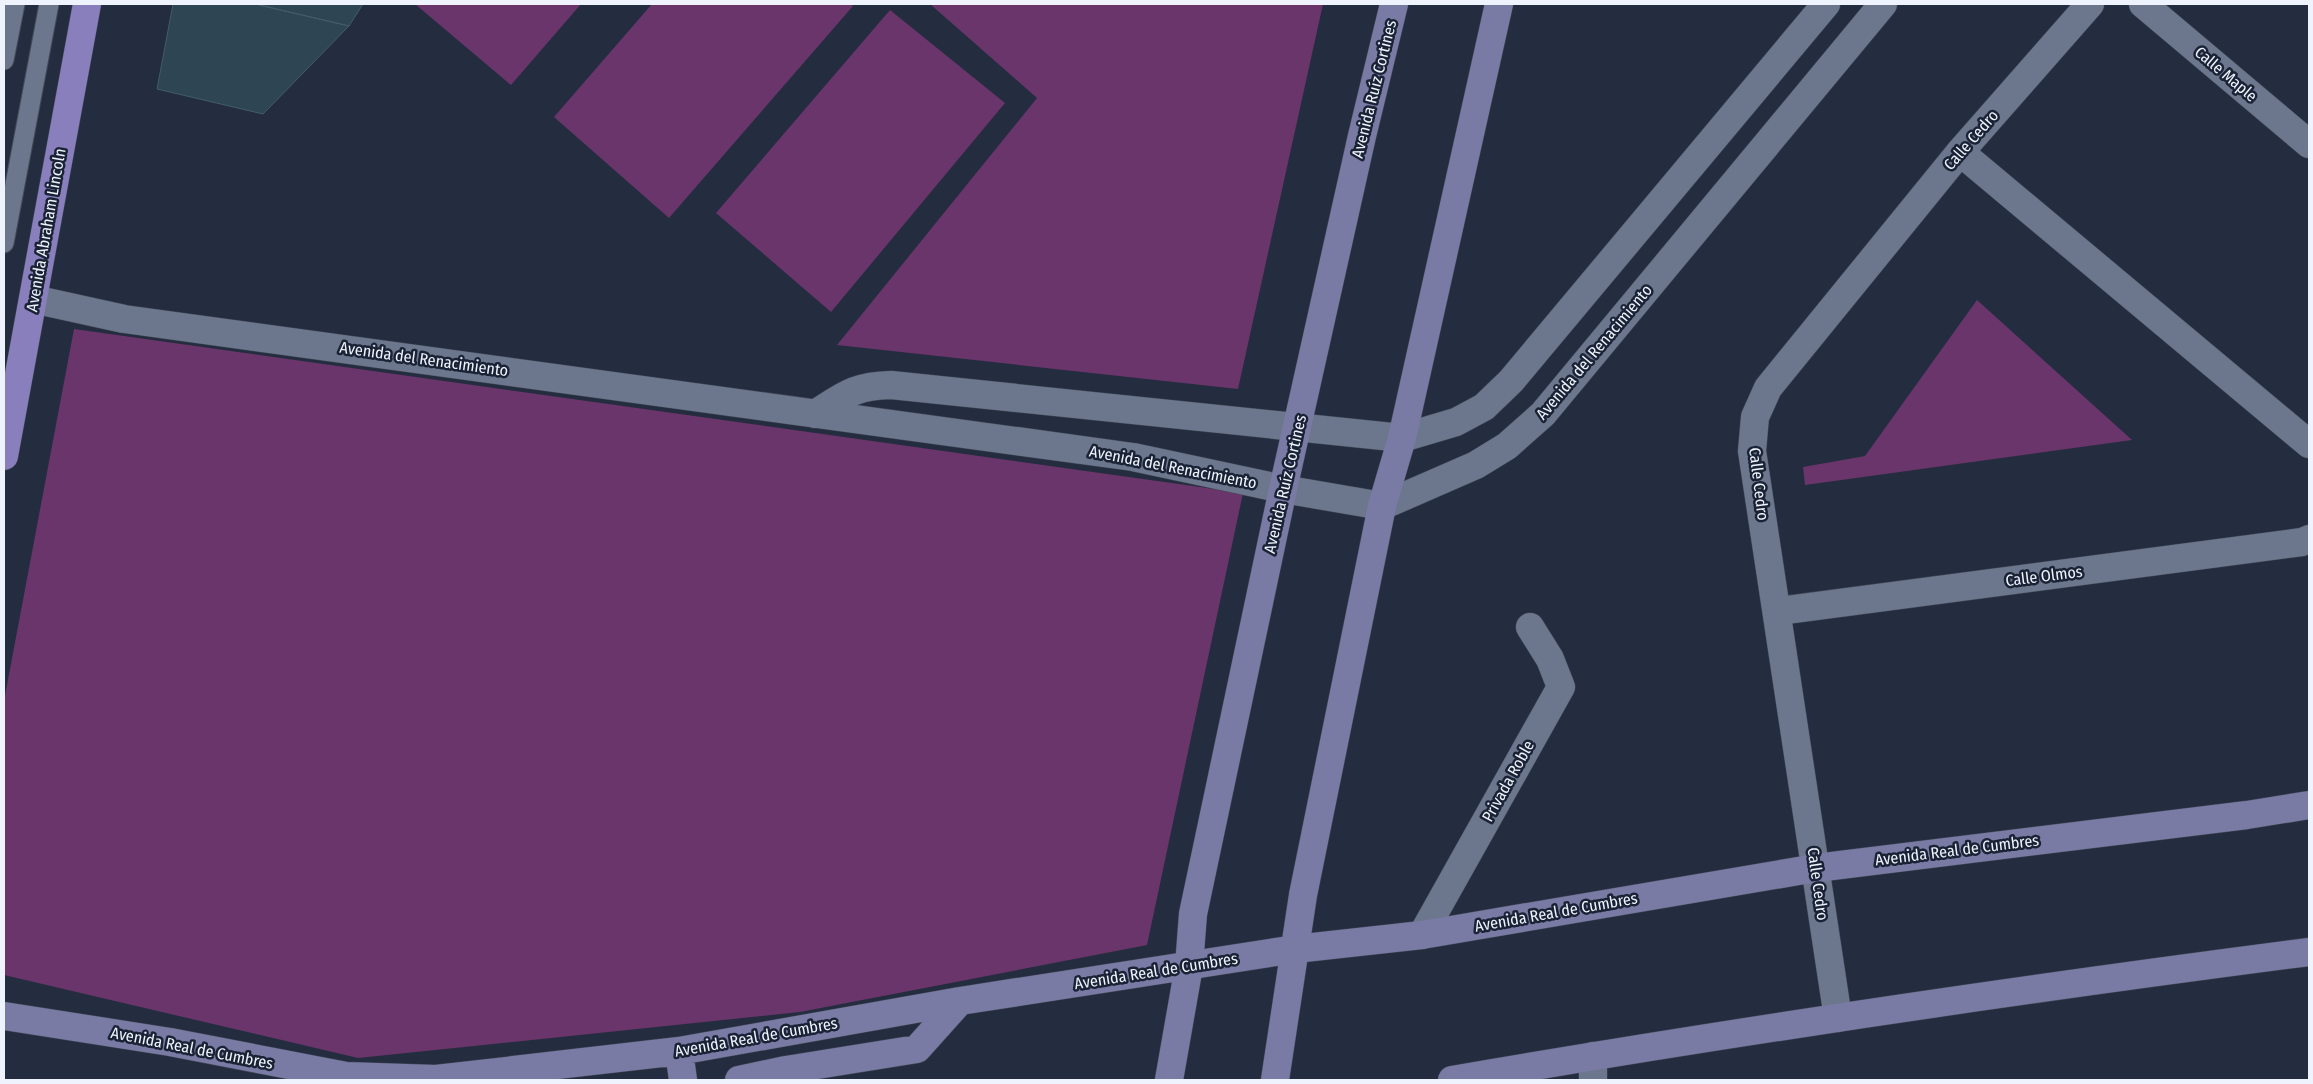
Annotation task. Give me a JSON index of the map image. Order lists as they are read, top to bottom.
{
  "streets": {
    "main road": ["Avenida Abraham Lincoln"],
    "street": [
      "Calle Maple",
      "Avenida Ruíz Cortines",
      "Calle Cedro",
      "Avenida del Renacimiento",
      "Calle Olmos",
      "Privada Roble",
      "Avenida Real de Cumbres"
    ]
  },
  "crossings": [
    ["Avenida Ruíz Cortines", "Avenida del Renacimiento"],
    ["Avenida Ruíz Cortines", "Avenida Real de Cumbres"],
    ["Calle Cedro", "Calle Olmos"],
    ["Calle Cedro", "Avenida Real de Cumbres"],
    ["Avenida Abraham Lincoln", "Avenida del Renacimiento"],
    ["Privada Roble", "Avenida Real de Cumbres"]
  ]
}
